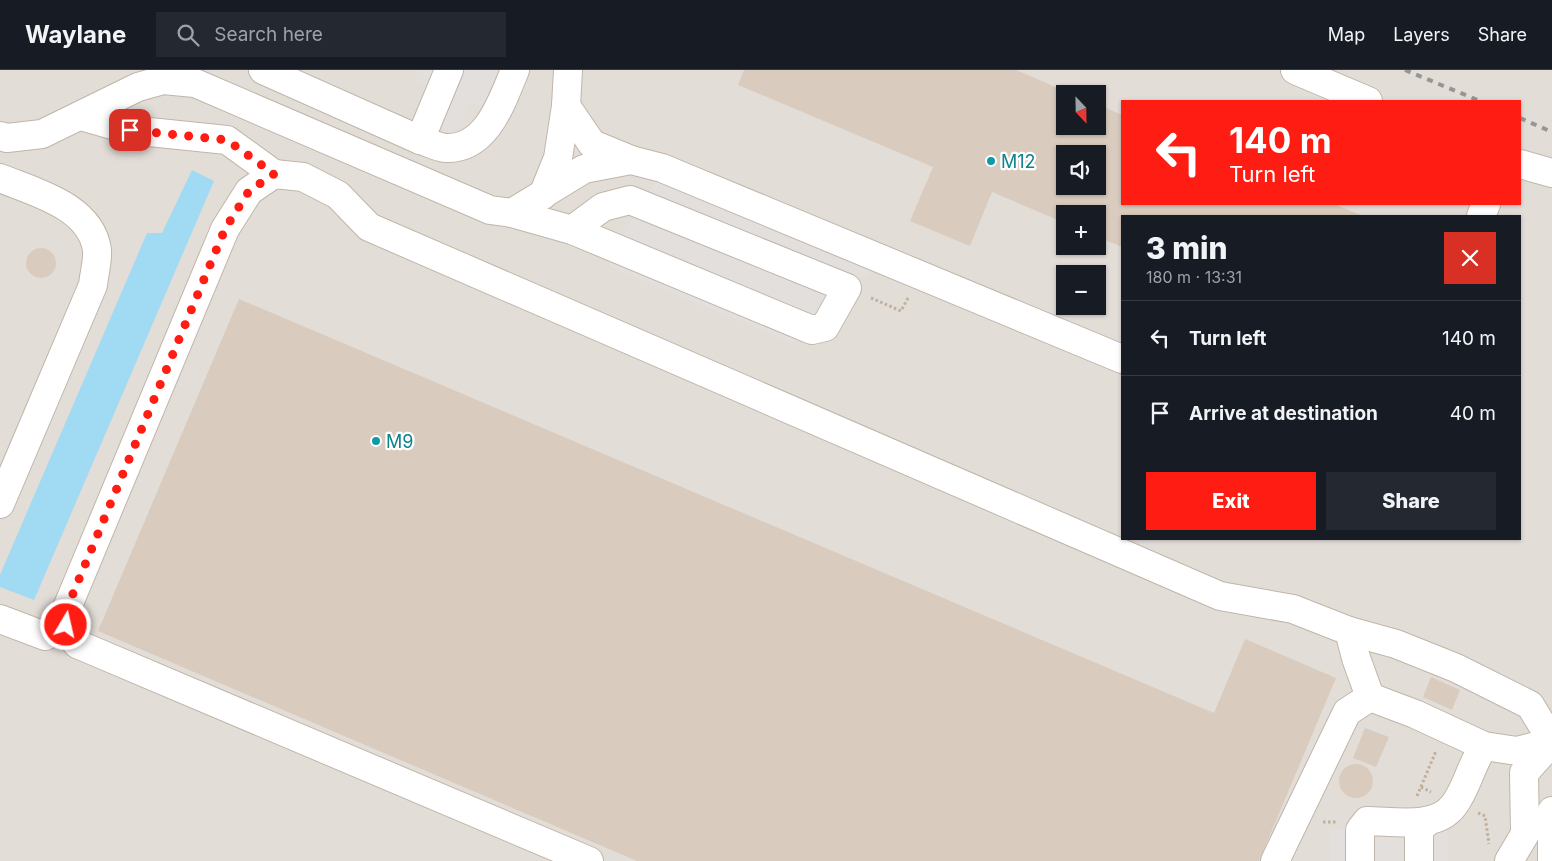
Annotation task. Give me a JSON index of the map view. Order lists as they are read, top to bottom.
{
  "places": ["M12", "M9"],
  "north": "bottom",
  "page": {
    "header": "Waylane",
    "search": "Search here",
    "nav": ["Map", "Layers", "Share"],
    "map_buttons": ["+", "−"],
    "turn": ["140 m", "Turn left"],
    "heading": ["3 min", "180 m · 13:31"],
    "list": [
      {
        "name": "Turn left",
        "value": "140 m"
      },
      {
        "name": "Arrive at destination",
        "value": "40 m"
      }
    ],
    "buttons": ["Exit", "Share"]
  }
}
